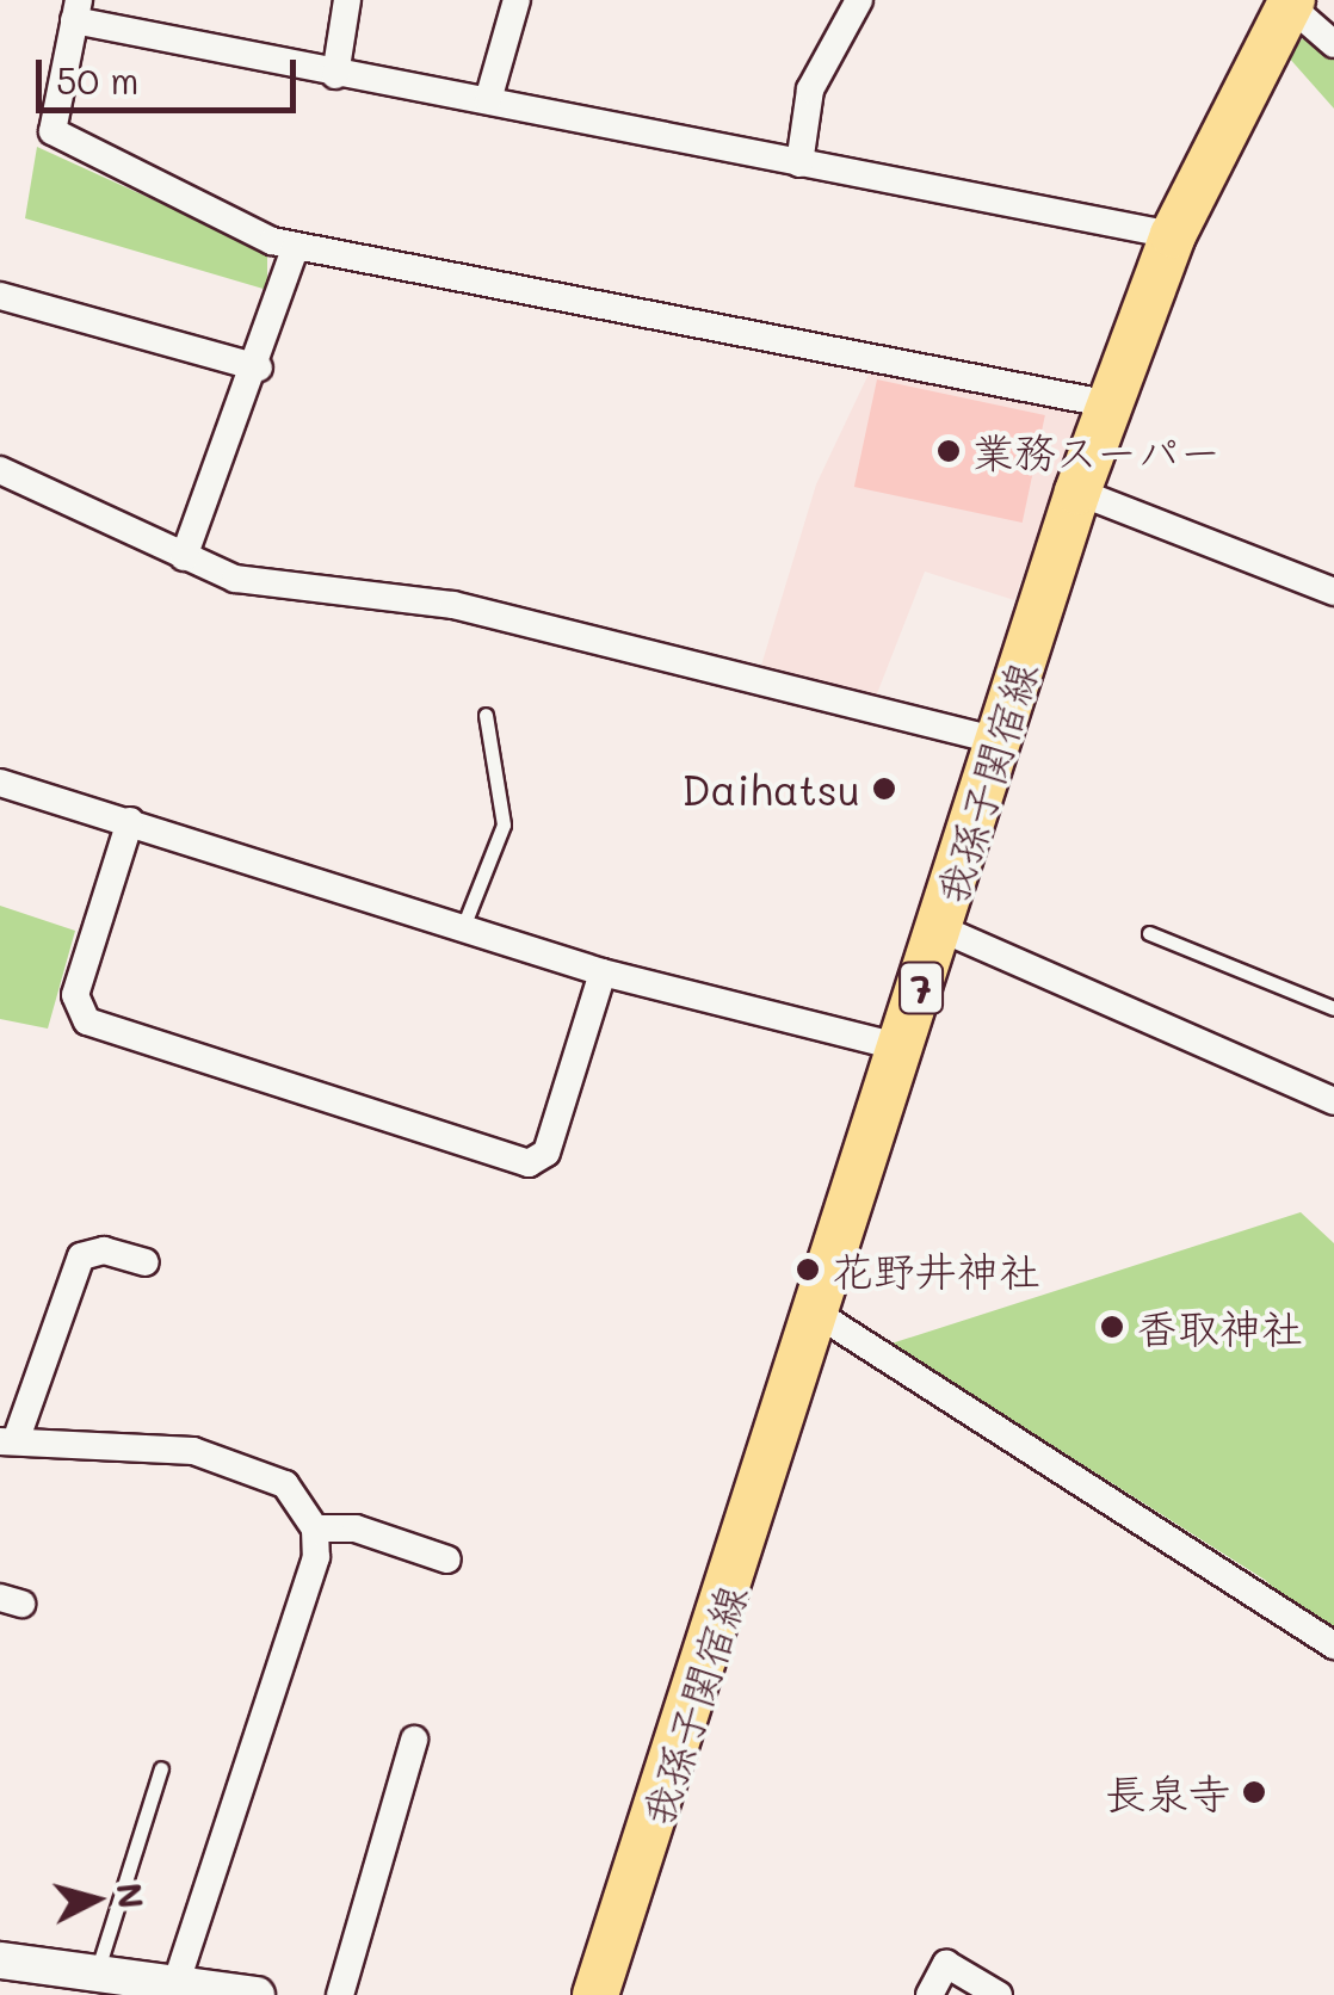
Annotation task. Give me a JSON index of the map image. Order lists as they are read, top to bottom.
{
  "streets": {
    "main road": ["我孫子関宿線", "7"]
  },
  "places": [
    "業務スーパー",
    "Daihatsu",
    "花野井神社",
    "香取神社",
    "長泉寺"
  ],
  "scale_bar": "50 m",
  "north": "right"
}
